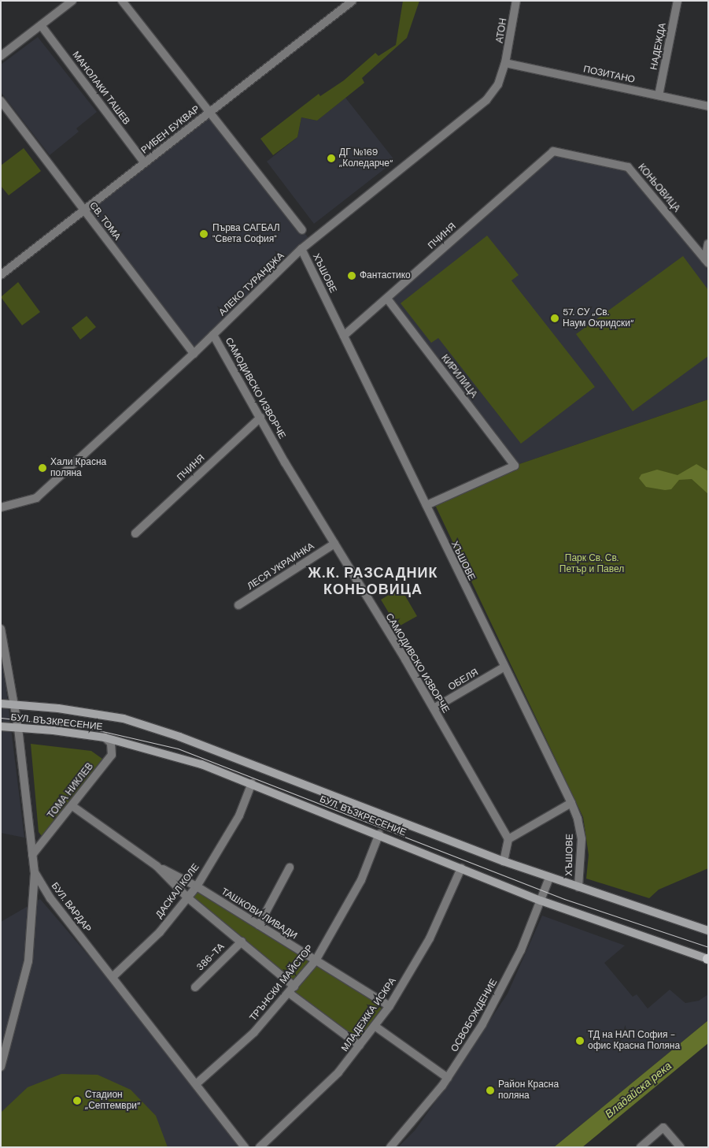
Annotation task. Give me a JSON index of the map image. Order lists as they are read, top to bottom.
{
  "streets": {
    "main road": ["БУЛ. ВЪЗКРЕСЕНИЕ"],
    "street": [
      "АТОН",
      "НАДЕЖДА",
      "ПОЗИТАНО",
      "МАНОЛАКИ ТАШЕВ",
      "РИБЕН БУКВАР",
      "КОНЬОВИЦА",
      "СВ. ТОМА",
      "ПЧИНЯ",
      "ХЪШОВЕ",
      "АЛЕКО ТУРАНДЖА",
      "КИРИЛИЦА",
      "САМОДИВСКО ИЗВОРЧЕ",
      "ЛЕСЯ УКРАИНКА",
      "ОБЕЛЯ",
      "ТОМА НИКЛЕВ",
      "ДАСКАЛ КОЛЕ",
      "БУЛ. ВАРДАР",
      "ТАШКОВИ ЛИВАДИ",
      "386-ТА",
      "ТРЪНСКИ МАЙСТОР",
      "МЛАДЕЖКА ИСКРА",
      "ОСВОБОЖДЕНИЕ"
    ]
  },
  "crossings": [
    ["АТОН", "ПОЗИТАНО"],
    ["АТОН", "АЛЕКО ТУРАНДЖА"],
    ["НАДЕЖДА", "ПОЗИТАНО"],
    ["ПОЗИТАНО", "АЛЕКО ТУРАНДЖА"],
    ["МАНОЛАКИ ТАШЕВ", "РИБЕН БУКВАР"],
    ["РИБЕН БУКВАР", "СВ. ТОМА"],
    ["КОНЬОВИЦА", "ПЧИНЯ"],
    ["СВ. ТОМА", "АЛЕКО ТУРАНДЖА"],
    ["ПЧИНЯ", "ХЪШОВЕ"],
    ["ПЧИНЯ", "КИРИЛИЦА"],
    ["ПЧИНЯ", "САМОДИВСКО ИЗВОРЧЕ"],
    ["ХЪШОВЕ", "АЛЕКО ТУРАНДЖА"],
    ["ХЪШОВЕ", "КИРИЛИЦА"],
    ["ХЪШОВЕ", "ОБЕЛЯ"],
    ["ХЪШОВЕ", "БУЛ. ВЪЗКРЕСЕНИЕ"],
    ["АЛЕКО ТУРАНДЖА", "САМОДИВСКО ИЗВОРЧЕ"],
    ["САМОДИВСКО ИЗВОРЧЕ", "ЛЕСЯ УКРАИНКА"],
    ["САМОДИВСКО ИЗВОРЧЕ", "ОБЕЛЯ"],
    ["БУЛ. ВЪЗКРЕСЕНИЕ", "ТОМА НИКЛЕВ"],
    ["БУЛ. ВЪЗКРЕСЕНИЕ", "ДАСКАЛ КОЛЕ"],
    ["БУЛ. ВЪЗКРЕСЕНИЕ", "БУЛ. ВАРДАР"],
    ["БУЛ. ВЪЗКРЕСЕНИЕ", "ТРЪНСКИ МАЙСТОР"],
    ["БУЛ. ВЪЗКРЕСЕНИЕ", "МЛАДЕЖКА ИСКРА"],
    ["БУЛ. ВЪЗКРЕСЕНИЕ", "ОСВОБОЖДЕНИЕ"],
    ["ТОМА НИКЛЕВ", "БУЛ. ВАРДАР"],
    ["ТОМА НИКЛЕВ", "ТАШКОВИ ЛИВАДИ"],
    ["ДАСКАЛ КОЛЕ", "БУЛ. ВАРДАР"],
    ["ДАСКАЛ КОЛЕ", "ТАШКОВИ ЛИВАДИ"],
    ["БУЛ. ВАРДАР", "ТРЪНСКИ МАЙСТОР"],
    ["ТАШКОВИ ЛИВАДИ", "386-ТА"],
    ["ТАШКОВИ ЛИВАДИ", "ТРЪНСКИ МАЙСТОР"],
    ["ТАШКОВИ ЛИВАДИ", "МЛАДЕЖКА ИСКРА"]
  ],
  "districts": ["Ж.К. РАЗСАДНИК КОНЬОВИЦА"],
  "water": ["Владайска река"],
  "parks": ["Парк Св. Св. Петър и Павел"],
  "places": [
    "ДГ №169 „Коледарче“",
    "Първа САГБАЛ \"Света София\"",
    "Фантастико",
    "57. СУ „Св. Наум Охридски“",
    "Хали Красна поляна",
    "ТД на НАП София - офис Красна Поляна",
    "Район Красна поляна",
    "Стадион „Септември“"
  ]
}
